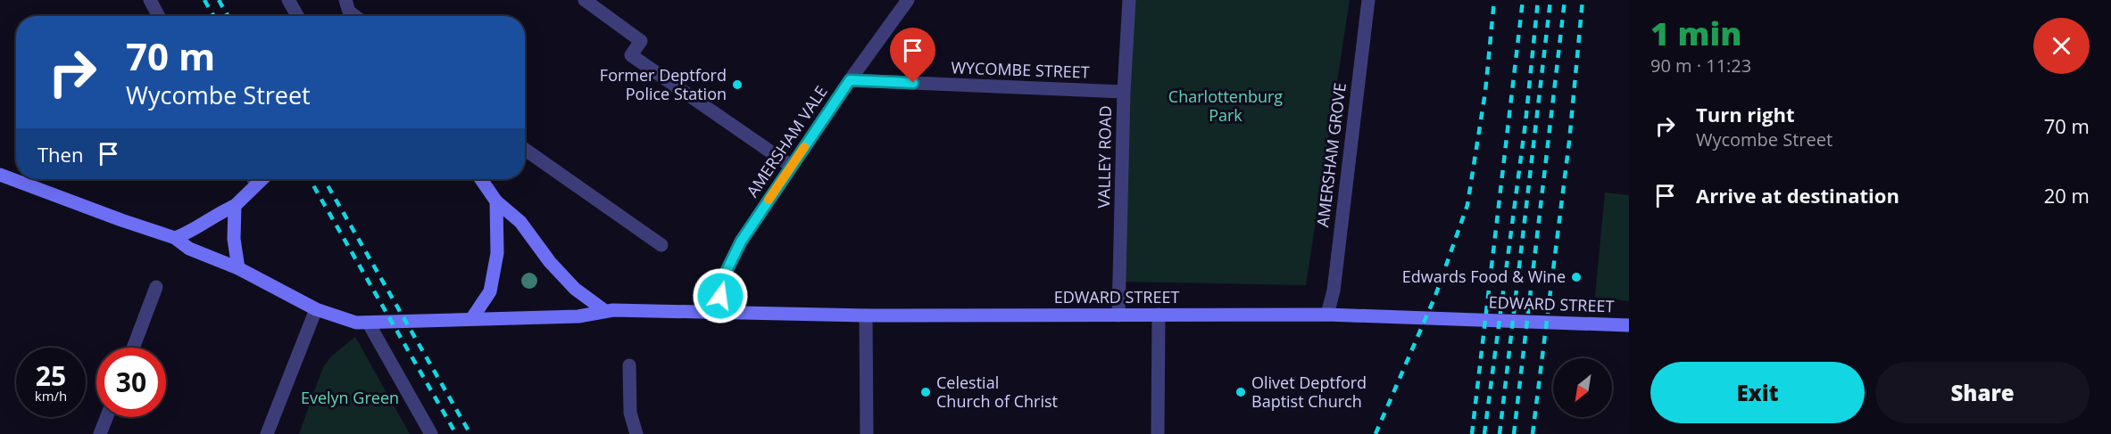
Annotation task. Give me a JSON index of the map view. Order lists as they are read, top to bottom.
{
  "streets": {
    "street": [
      "WYCOMBE STREET",
      "AMERSHAM VALE",
      "AMERSHAM GROVE",
      "VALLEY ROAD",
      "EDWARD STREET"
    ]
  },
  "crossings": [
    ["WYCOMBE STREET", "AMERSHAM VALE"],
    ["WYCOMBE STREET", "VALLEY ROAD"],
    ["AMERSHAM VALE", "EDWARD STREET"],
    ["AMERSHAM GROVE", "EDWARD STREET"],
    ["VALLEY ROAD", "EDWARD STREET"]
  ],
  "parks": ["Charlottenburg Park", "Evelyn Green"],
  "places": [
    "Former Deptford Police Station",
    "Edwards Food & Wine",
    "Celestial Church of Christ",
    "Olivet Deptford Baptist Church"
  ],
  "north": "bottom left",
  "page": {
    "heading": ["1 min", "90 m · 11:23"],
    "turn": ["70 m", "Wycombe Street"],
    "list": [
      {
        "name": "Turn right",
        "note": "Wycombe Street",
        "value": "70 m"
      },
      {
        "name": "Arrive at destination",
        "value": "20 m"
      }
    ],
    "then": "Then",
    "speed": "25 km/h",
    "limit": "30",
    "buttons": ["Exit", "Share"]
  }
}
